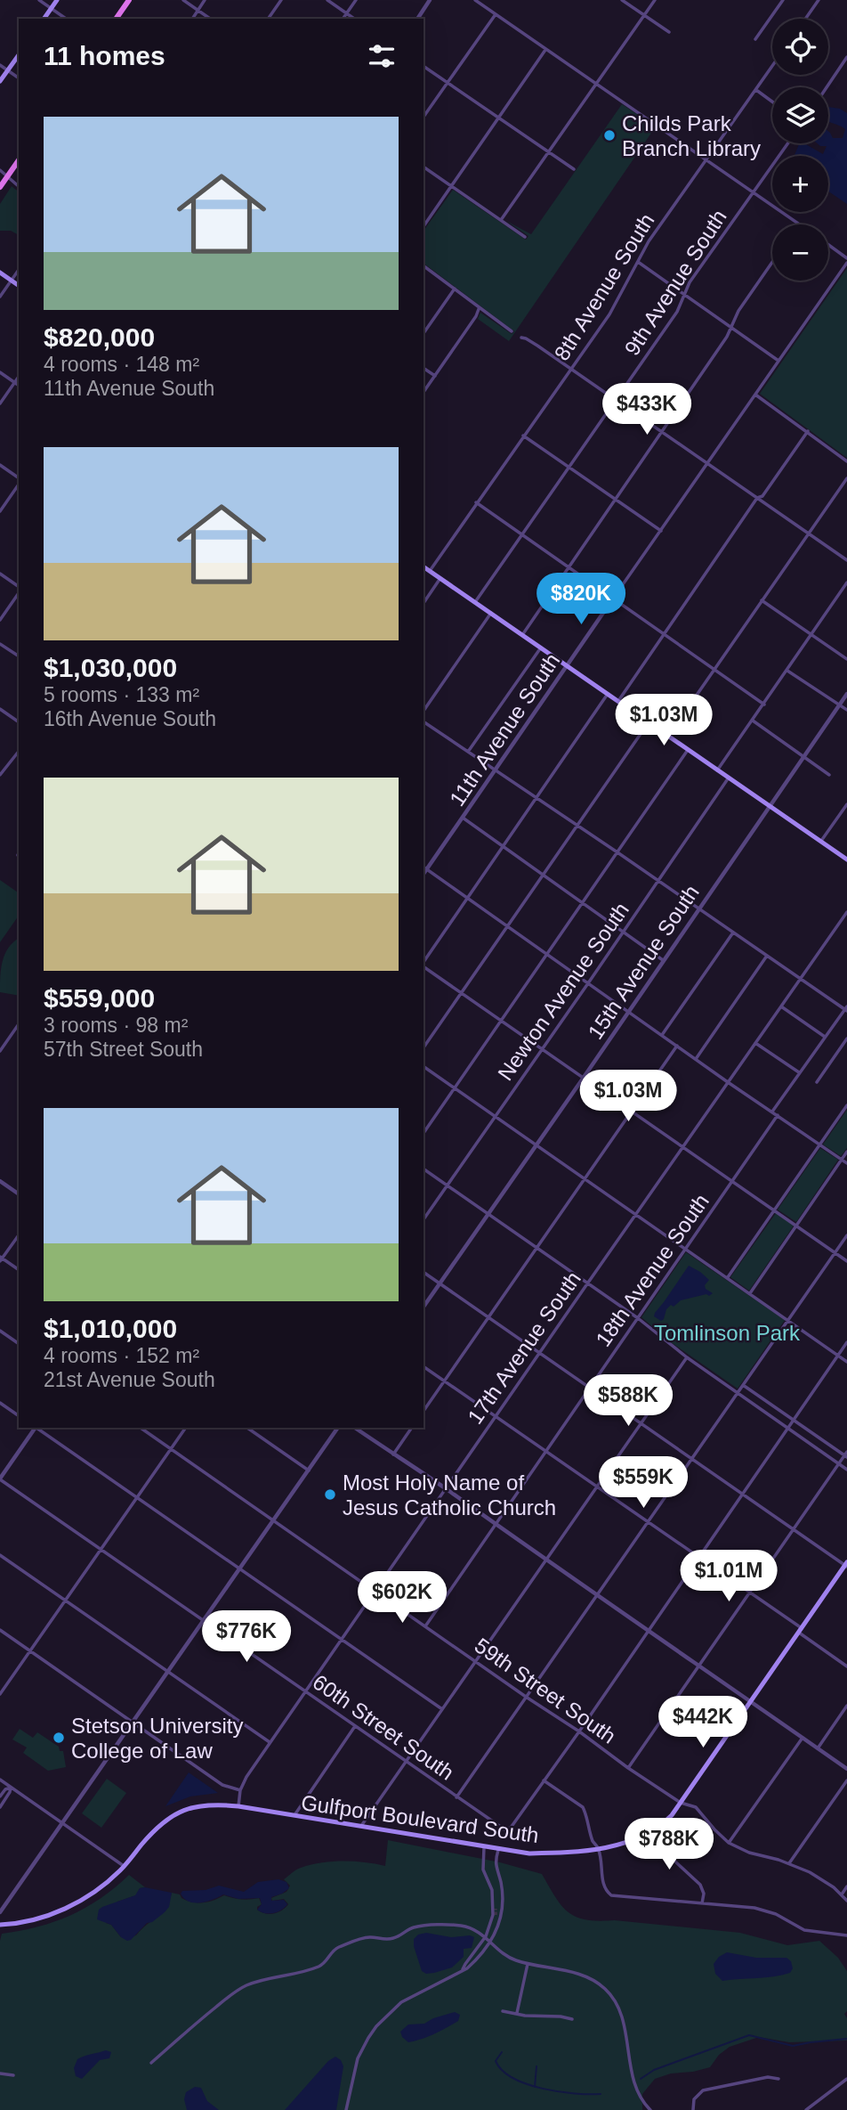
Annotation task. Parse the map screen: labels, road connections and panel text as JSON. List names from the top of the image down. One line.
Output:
{"streets":{"main road":["Gulfport Boulevard South"],"street":["9th Avenue South","8th Avenue South","11th Avenue South","15th Avenue South","Newton Avenue South","18th Avenue South","17th Avenue South","59th Street South","60th Street South"]},"crossings":[["18th Avenue South","59th Street South"],["17th Avenue South","59th Street South"],["17th Avenue South","60th Street South"],["17th Avenue South","Gulfport Boulevard South"],["59th Street South","Gulfport Boulevard South"]],"parks":["Tomlinson Park"],"places":["Childs Park Branch Library","Most Holy Name of Jesus Catholic Church","Stetson University College of Law"],"page":{"map_buttons":["+","−"],"heading":"11 homes","list":[{"name":"$820,000","note":"4 rooms · 148 m² · 11th Avenue South"},{"name":"$1,030,000","note":"5 rooms · 133 m² · 16th Avenue South"},{"name":"$559,000","note":"3 rooms · 98 m² · 57th Street South"},{"name":"$1,010,000","note":"4 rooms · 152 m² · 21st Avenue South"}],"price":["$433K","$820K","$1.03M","$1.03M","$588K","$559K","$1.01M","$602K","$776K","$442K","$788K"]}}
